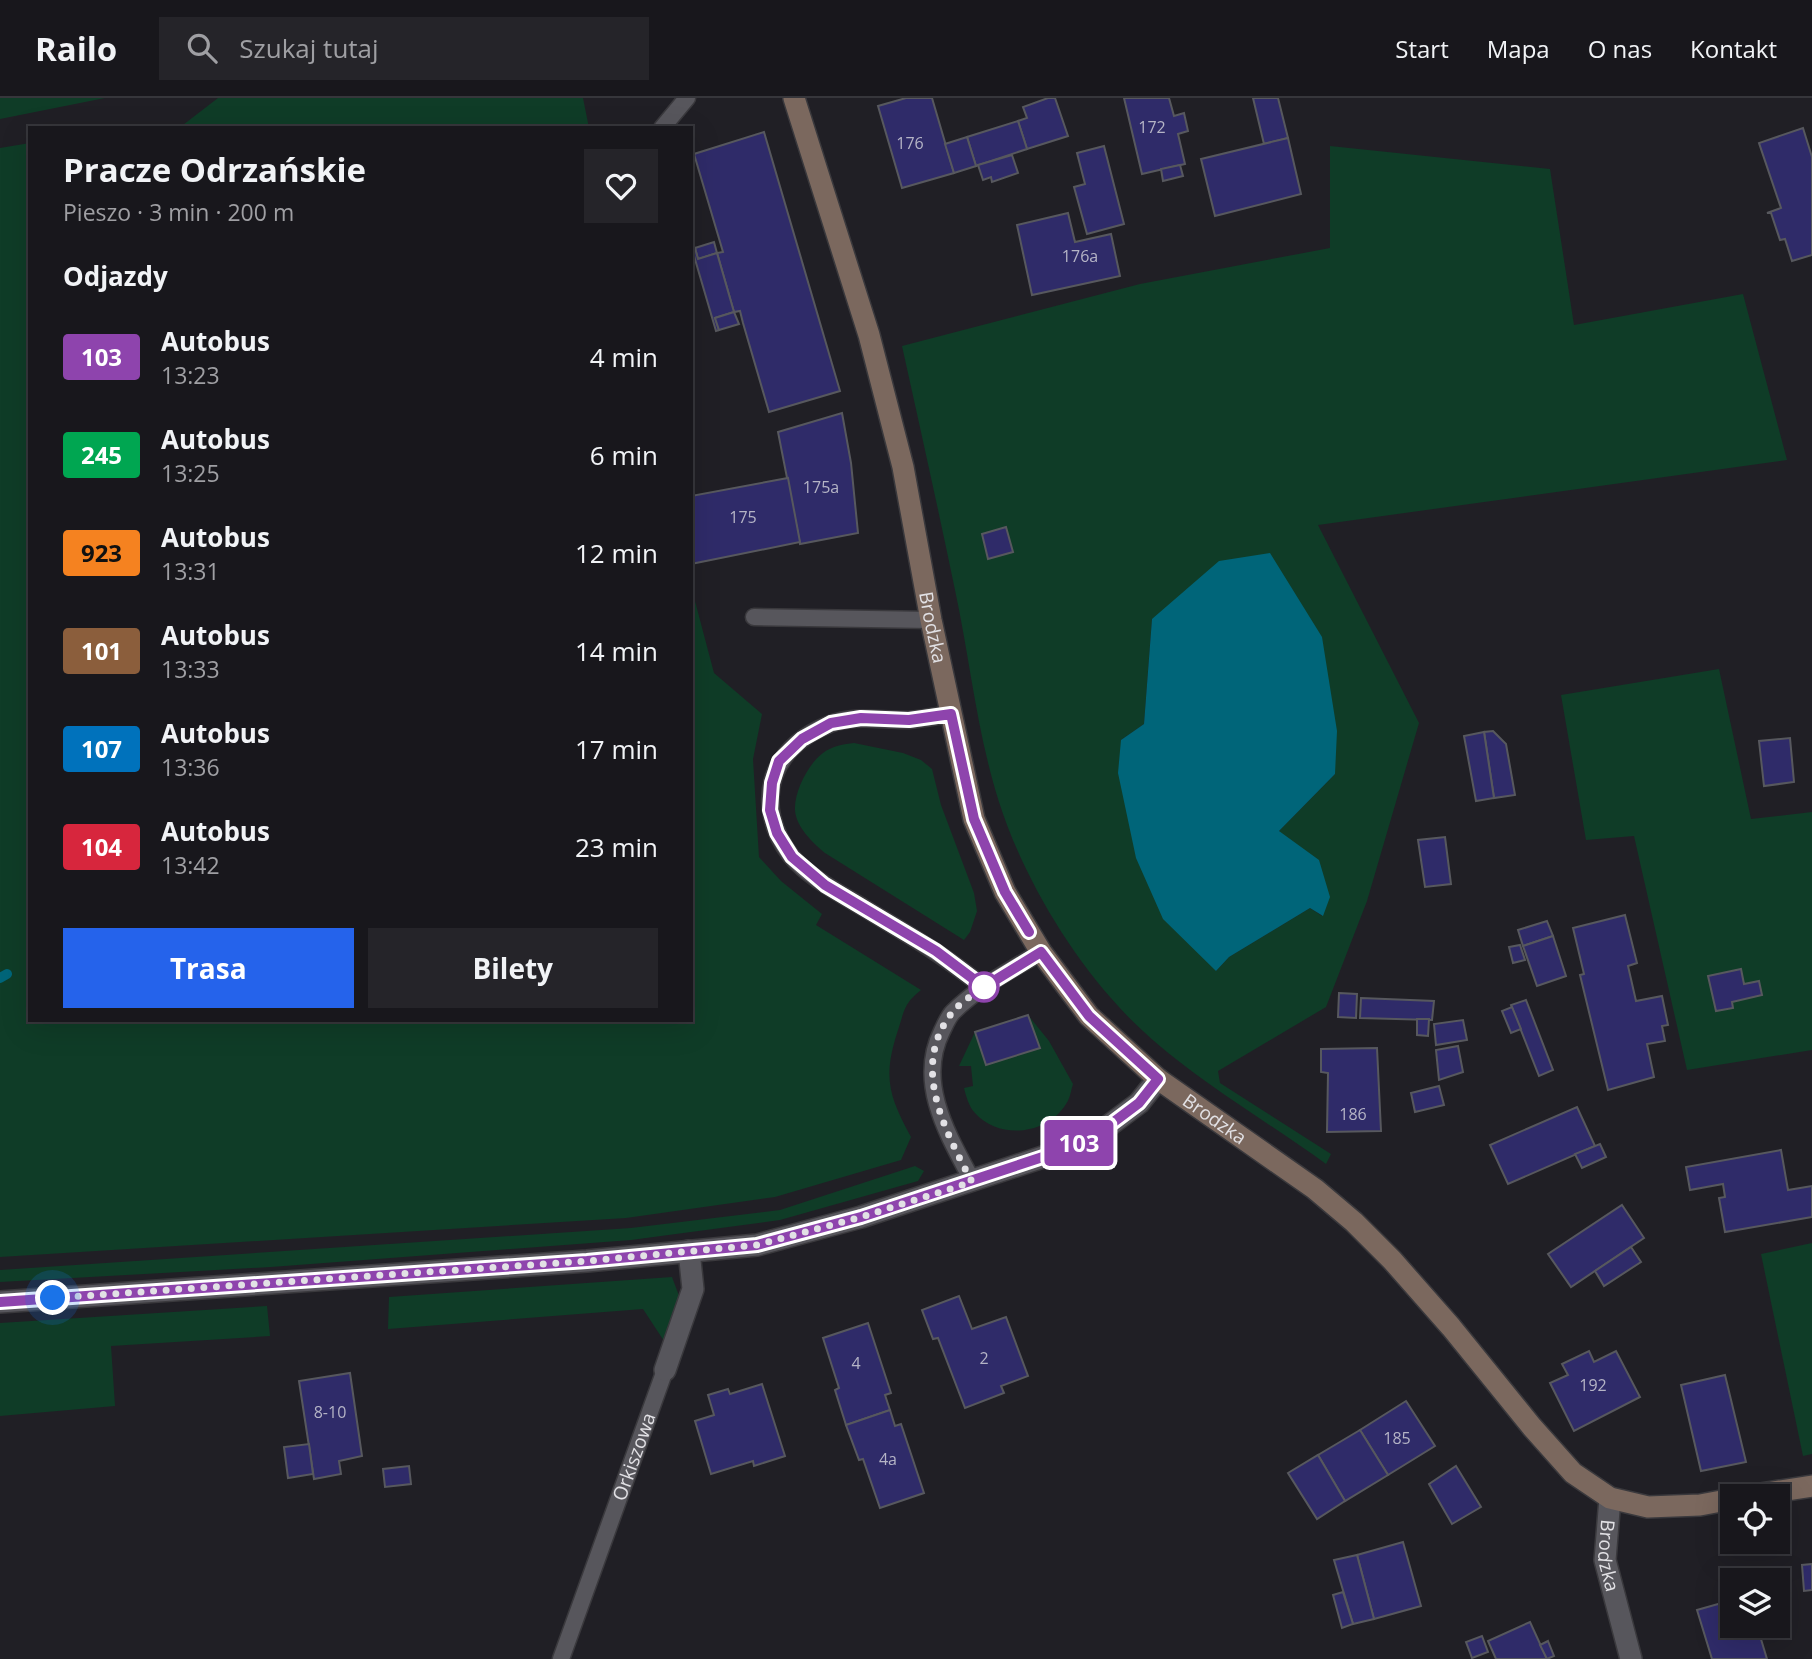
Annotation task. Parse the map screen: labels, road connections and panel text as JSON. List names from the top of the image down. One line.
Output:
{"streets":{"street":["Brodzka","Orkiszowa"]},"lines":["bus line 103"],"house_numbers":["172","176","176a","175a","175","186","2","4","192","8-10","185","4a"],"page":{"header":"Railo","search":"Szukaj tutaj","nav":["Start","Mapa","O nas","Kontakt"],"on_map":"103","heading":[["Pracze Odrzańskie","Pieszo · 3 min · 200 m"],"Odjazdy"],"list":[{"mark":"103","name":"Autobus","note":"13:23","value":"4 min"},{"mark":"245","name":"Autobus","note":"13:25","value":"6 min"},{"mark":"923","name":"Autobus","note":"13:31","value":"12 min"},{"mark":"101","name":"Autobus","note":"13:33","value":"14 min"},{"mark":"107","name":"Autobus","note":"13:36","value":"17 min"},{"mark":"104","name":"Autobus","note":"13:42","value":"23 min"}],"buttons":["Trasa","Bilety"]}}
